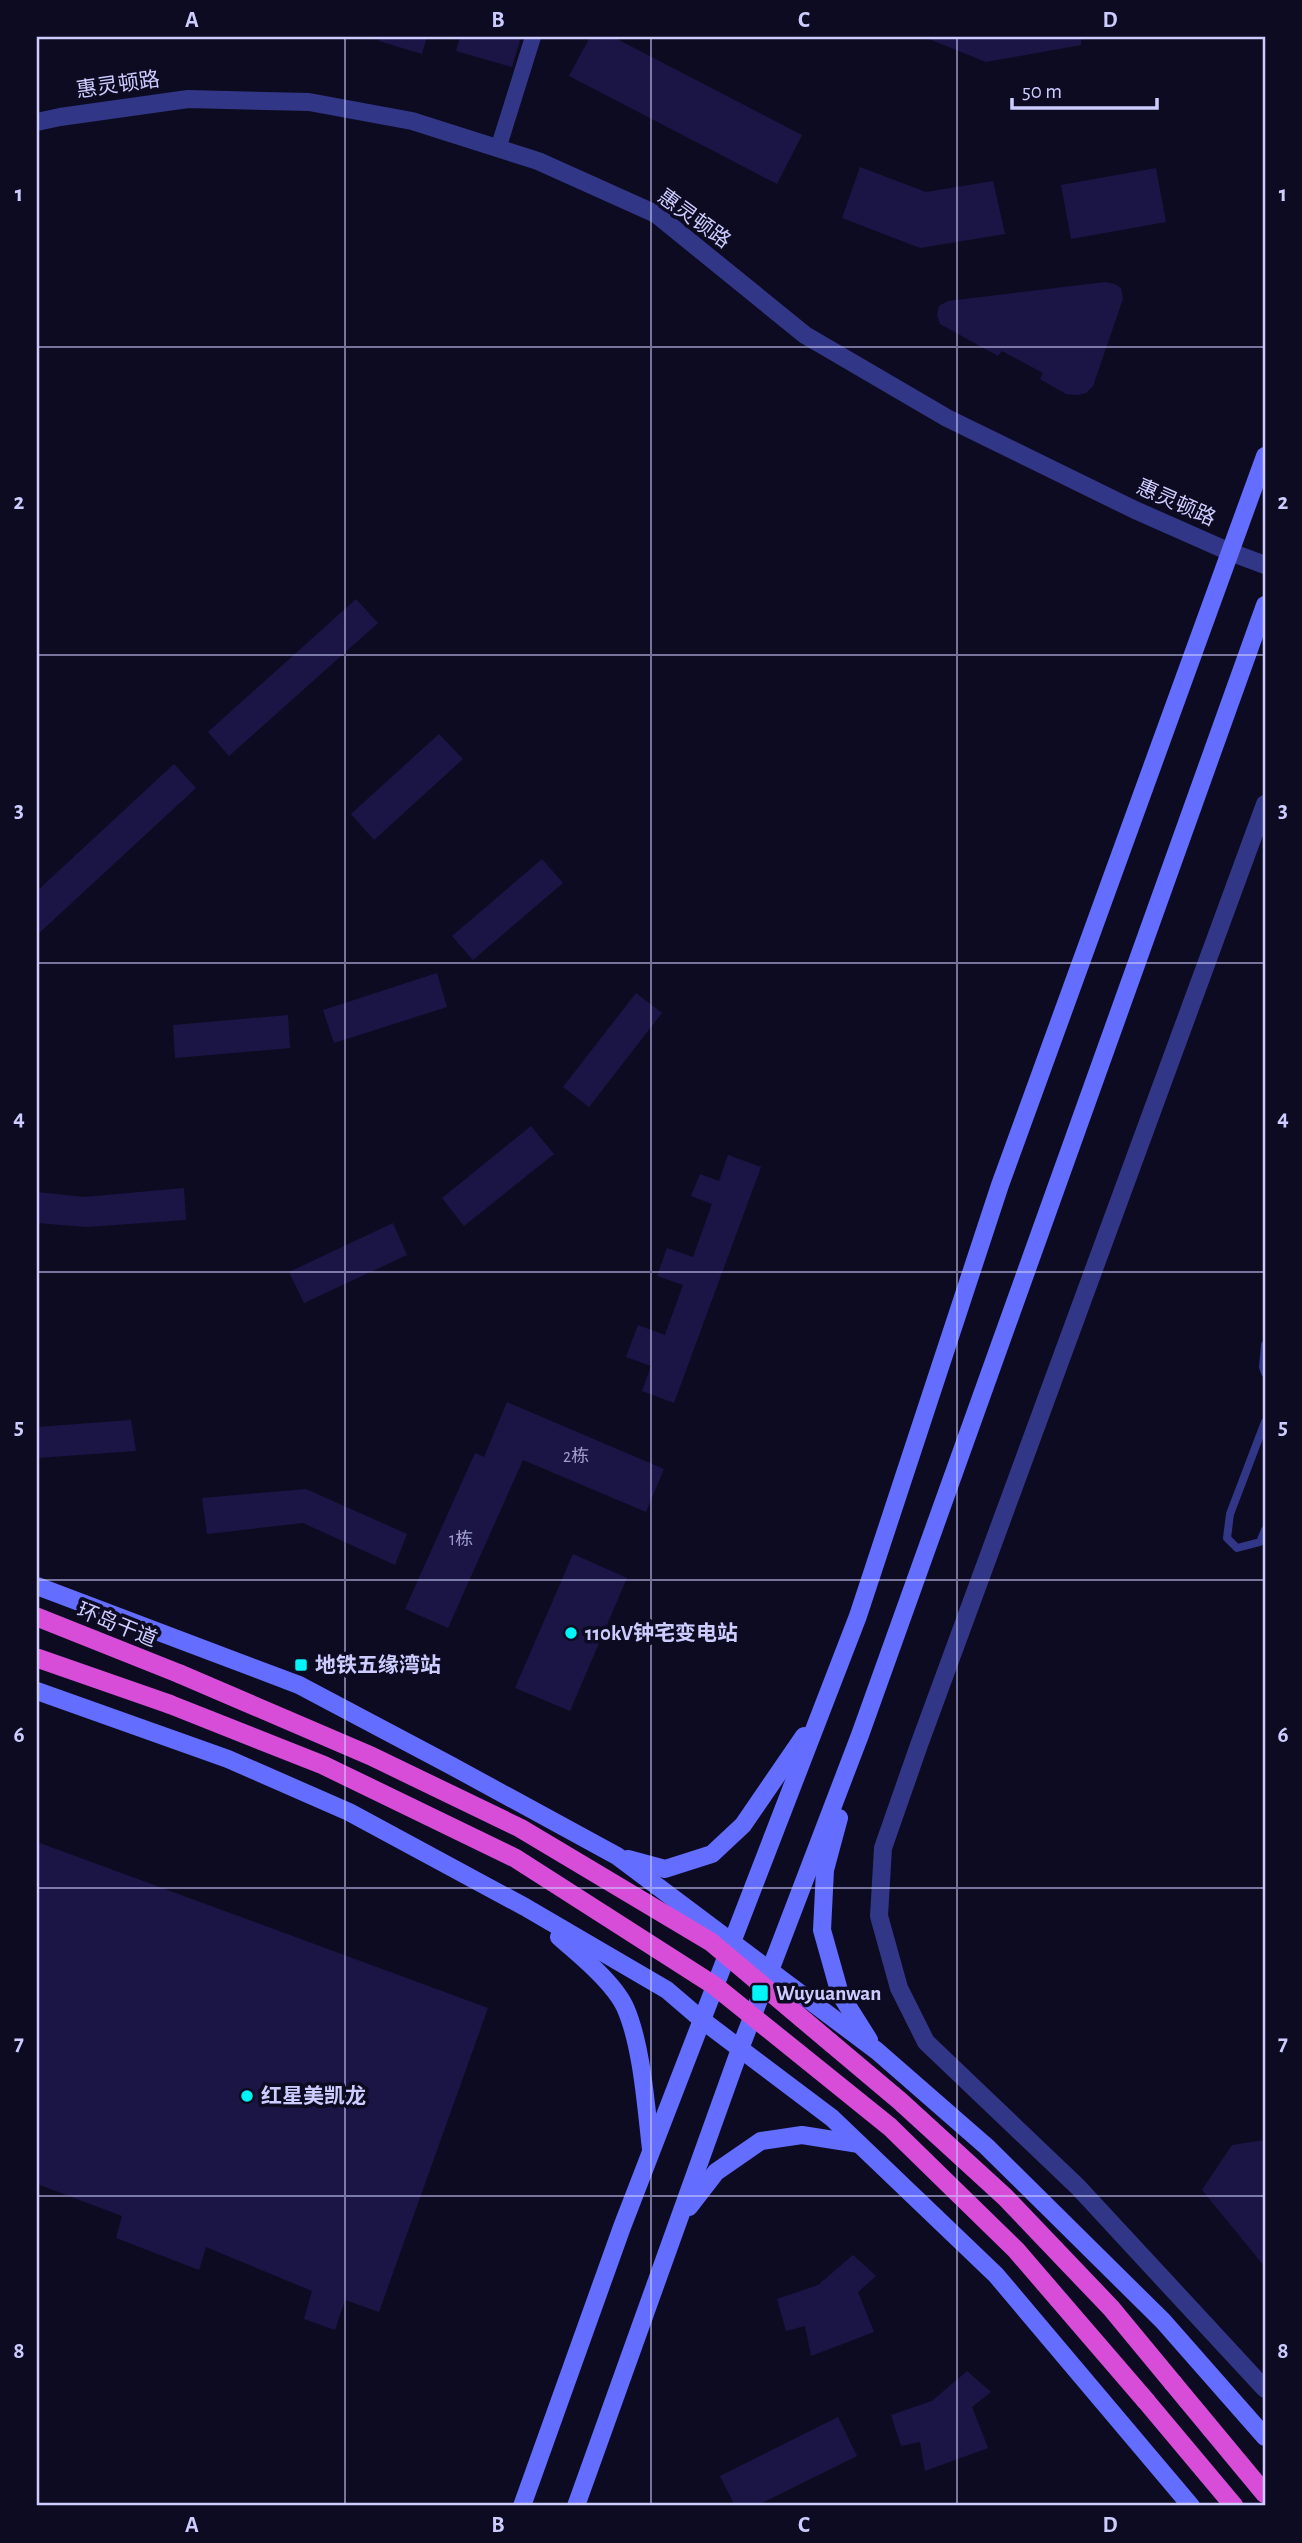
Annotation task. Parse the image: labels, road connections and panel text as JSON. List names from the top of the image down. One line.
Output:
{"streets":{"highway":["环岛干道"],"street":["惠灵顿路"]},"places":{"other":["110kV钟宅变电站","红星美凯龙"],"transit":["地铁五缘湾站","Wuyuanwan"]},"house_numbers":["2栋","1栋"],"scale_bar":"50 m","grid":{"columns":["A","B","C","D"],"rows":["1","2","3","4","5","6","7","8"]}}
